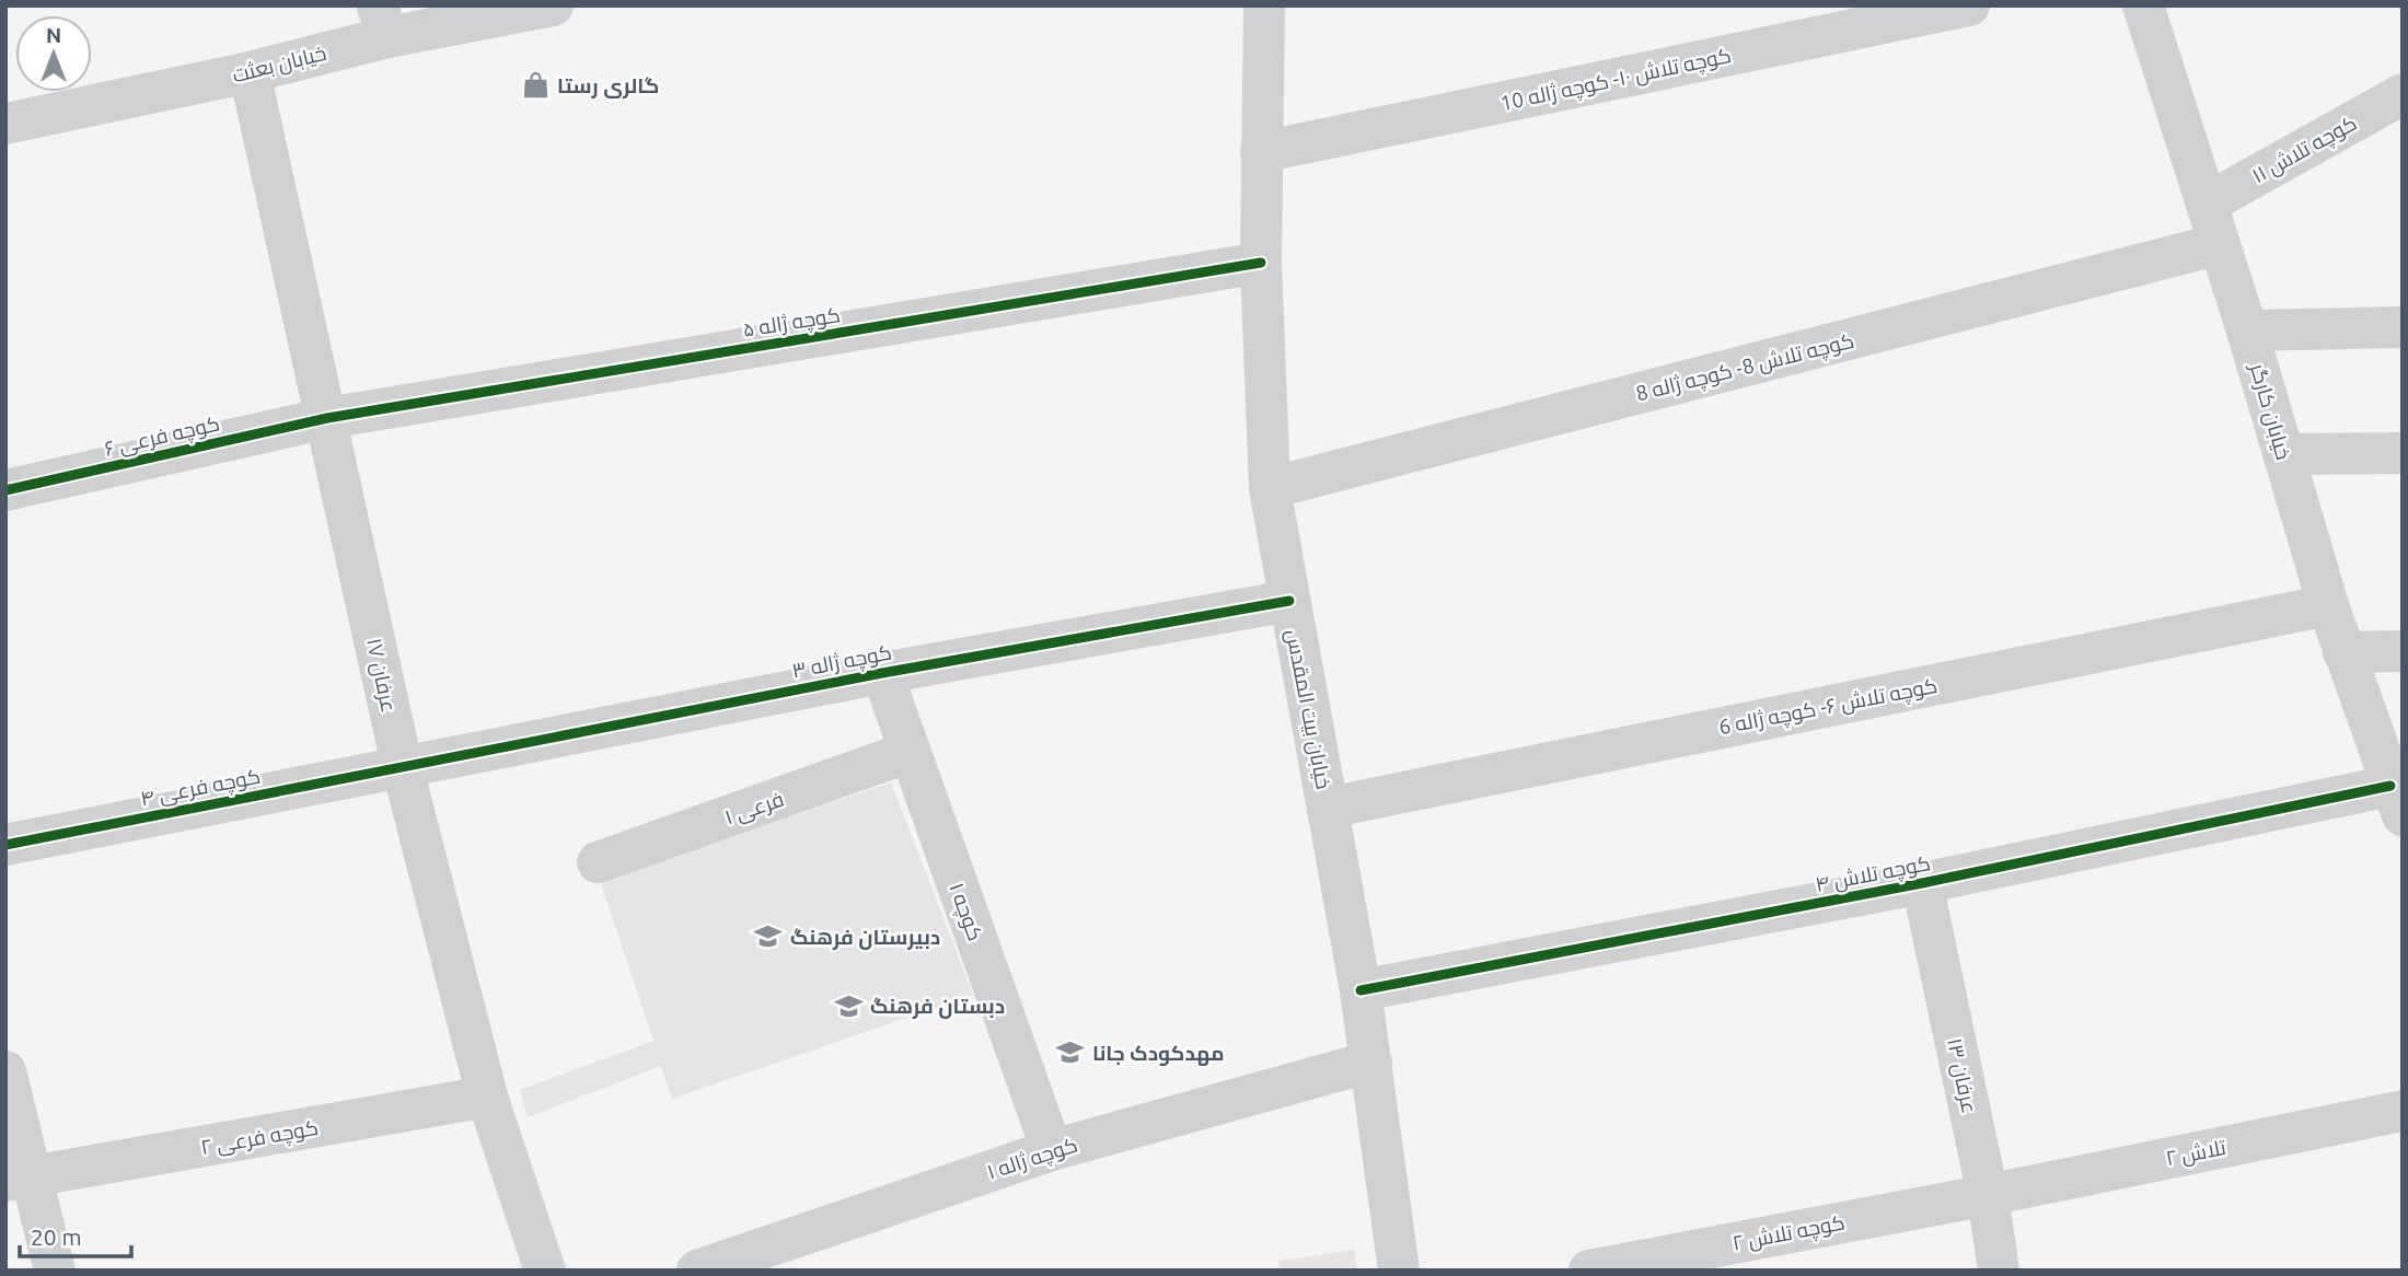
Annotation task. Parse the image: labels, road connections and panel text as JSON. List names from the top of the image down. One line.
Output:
{"streets":{"street":["خیابان بعثت","کوچه تلاش ۱۰- کوچه ژاله 10","کوچه تلاش ۱۱","کوچه ژاله ۵","کوچه تلاش 8- کوچه ژاله 8","خیابان کارگر","کوچه فرعی ۶","کوچه ژاله ۳","عرفان ۱۷","کوچه تلاش ۶- کوچه ژاله 6","خیابان بیت المقدس","کوچه فرعی ۴","فرعی ۱","کوچه تلاش ۴","کوچه ۱","عرفان ۱۳","کوچه فرعی ۲","تلاش ۲","کوچه ژاله ۱","کوچه تلاش ۲"]},"crossings":[["خیابان بعثت","عرفان ۱۷"],["کوچه تلاش ۱۰- کوچه ژاله 10","خیابان بیت المقدس"],["کوچه تلاش ۱۱","خیابان کارگر"],["کوچه ژاله ۵","کوچه فرعی ۶"],["کوچه ژاله ۵","عرفان ۱۷"],["کوچه ژاله ۵","خیابان بیت المقدس"],["کوچه تلاش 8- کوچه ژاله 8","خیابان کارگر"],["کوچه تلاش 8- کوچه ژاله 8","خیابان بیت المقدس"],["خیابان کارگر","کوچه تلاش ۶- کوچه ژاله 6"],["خیابان کارگر","کوچه تلاش ۴"],["کوچه فرعی ۶","عرفان ۱۷"],["کوچه ژاله ۳","عرفان ۱۷"],["کوچه ژاله ۳","خیابان بیت المقدس"],["کوچه ژاله ۳","کوچه فرعی ۴"],["کوچه ژاله ۳","کوچه ۱"],["عرفان ۱۷","کوچه فرعی ۴"],["عرفان ۱۷","کوچه فرعی ۲"],["کوچه تلاش ۶- کوچه ژاله 6","خیابان بیت المقدس"],["خیابان بیت المقدس","کوچه تلاش ۴"],["خیابان بیت المقدس","کوچه ژاله ۱"],["فرعی ۱","کوچه ۱"],["کوچه تلاش ۴","عرفان ۱۳"],["کوچه ۱","کوچه ژاله ۱"],["عرفان ۱۳","تلاش ۲"],["عرفان ۱۳","کوچه تلاش ۲"],["تلاش ۲","کوچه تلاش ۲"]],"places":{"shop":["گالری رستا"],"school or university":["دبیرستان فرهنگ","دبستان فرهنگ","مهدکودک جانا"]},"scale_bar":"20 m","north":"top"}
